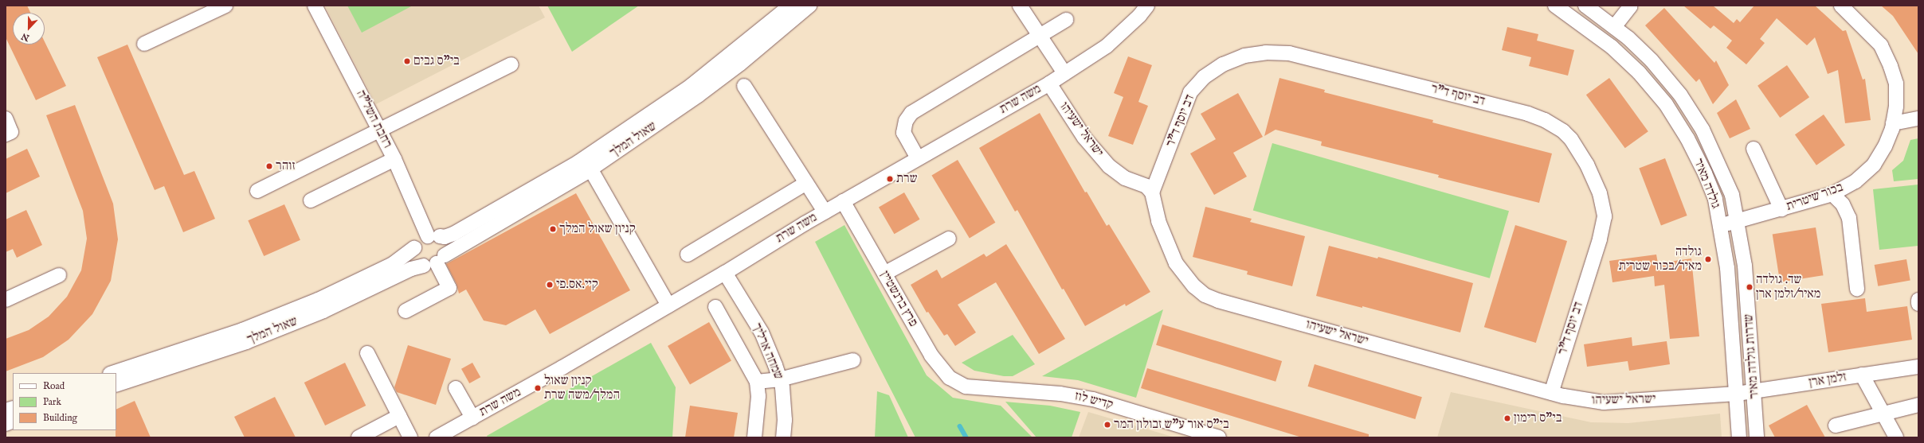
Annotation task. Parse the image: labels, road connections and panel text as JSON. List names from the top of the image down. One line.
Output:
{"streets":{"street":["דב יוסף ד\"ר","משה שרת","רחבת השל\"ה","ישראל ישעיהו","שאול המלך","גולדה מאיר","בכור שיטרית","פרץ ברנשטיין","שמחה ארליך","שדרות גולדה מאיר","זלמן ארן","קדיש לוז"]},"crossings":[["דב יוסף ד\"ר","ישראל ישעיהו"],["משה שרת","ישראל ישעיהו"],["משה שרת","פרץ ברנשטיין"],["משה שרת","שמחה ארליך"],["רחבת השל\"ה","שאול המלך"],["ישראל ישעיהו","גולדה מאיר"],["ישראל ישעיהו","זלמן ארן"],["גולדה מאיר","בכור שיטרית"],["גולדה מאיר","זלמן ארן"],["בכור שיטרית","שדרות גולדה מאיר"],["פרץ ברנשטיין","קדיש לוז"],["שדרות גולדה מאיר","זלמן ארן"]],"places":["בי\"ס גבים","זוהר","שרת","קניון שאול המלך","גולדה מאיר/בכור שטרית","קיי.אס.פי","שד. גולדה מאיר/זלמן ארן","קניון שאול המלך/משה שרת","בי\"ס רימון","בי\"ס אור ע\"ש זבולון המר"],"legend":["Road","Park","Building"],"north":"bottom"}
